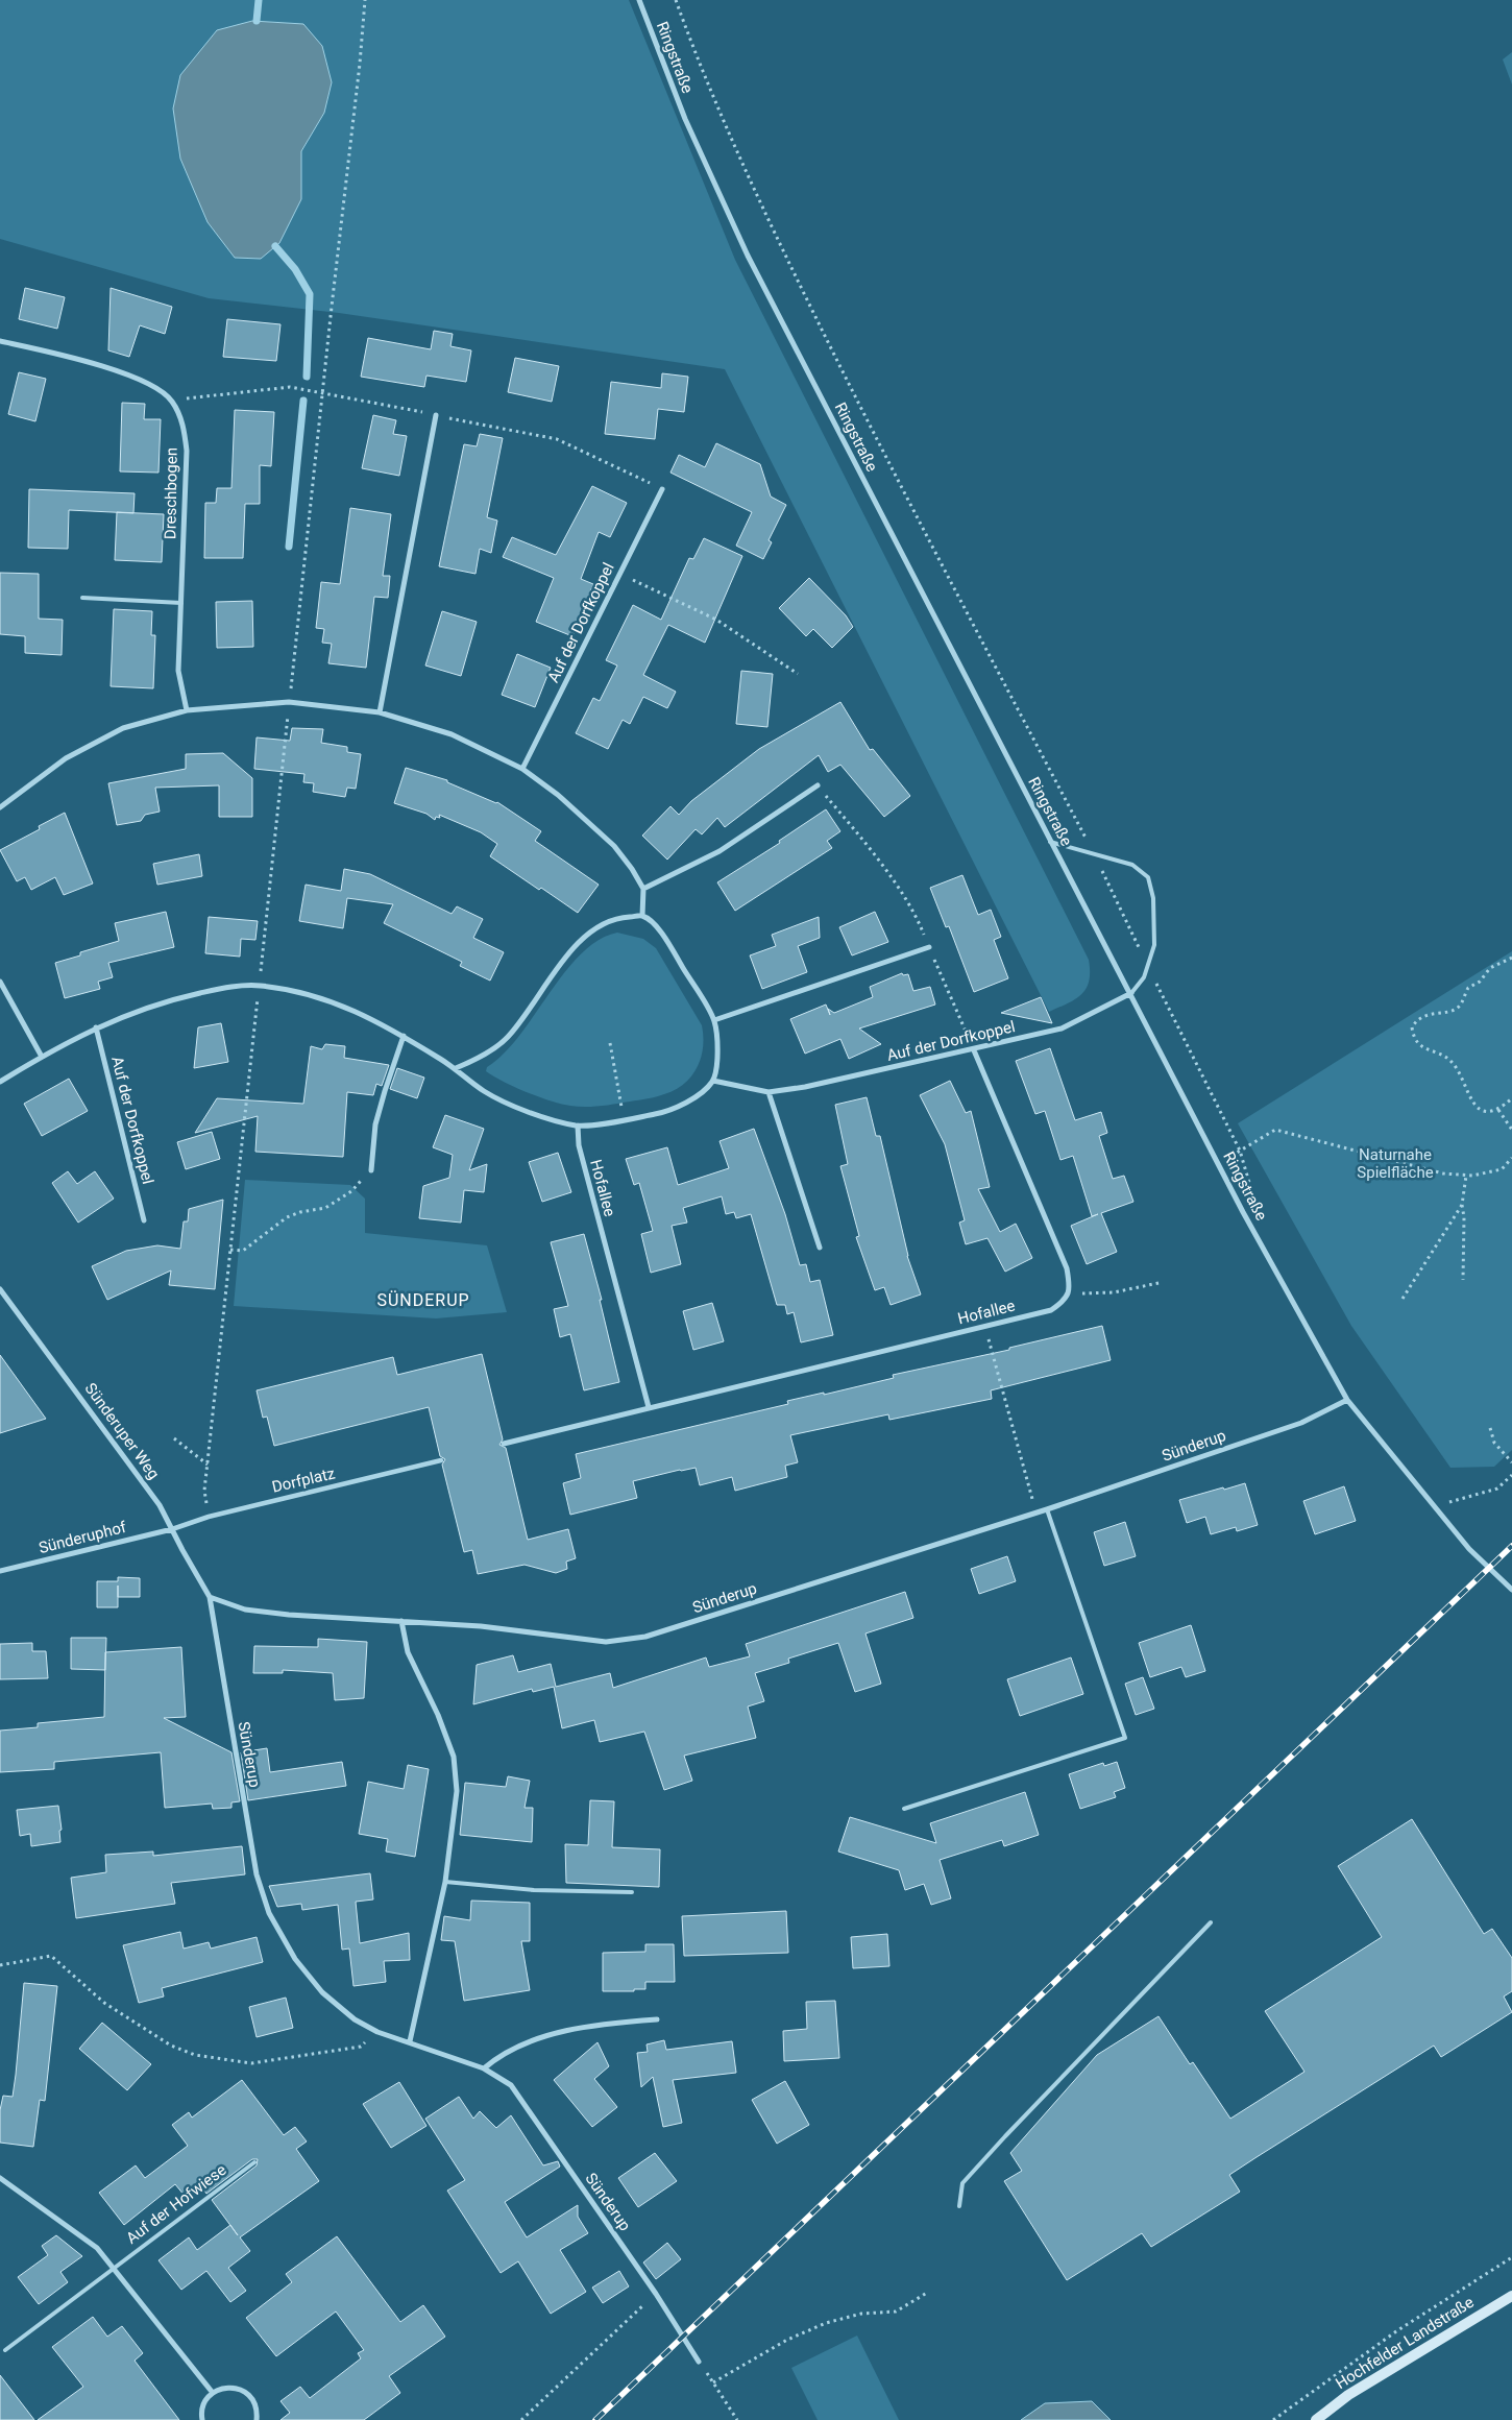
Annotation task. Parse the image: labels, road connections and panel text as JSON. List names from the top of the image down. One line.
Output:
{"streets":{"main road":["Hochfelder Landstraße"],"street":["Ringstraße","Dreschbogen","Auf der Dorfkoppel","Hofallee","Sünderuper Weg","Sünderup","Dorfplatz","Sünderuphof"],"lane":["Auf der Hofwiese"]},"crossings":[["Ringstraße","Auf der Dorfkoppel"],["Ringstraße","Sünderup"],["Sünderuper Weg","Sünderup"],["Sünderuper Weg","Dorfplatz"],["Sünderuper Weg","Sünderuphof"],["Dorfplatz","Sünderuphof"]],"districts":["SÜNDERUP"],"parks":["Naturnahe Spielfläche"]}
